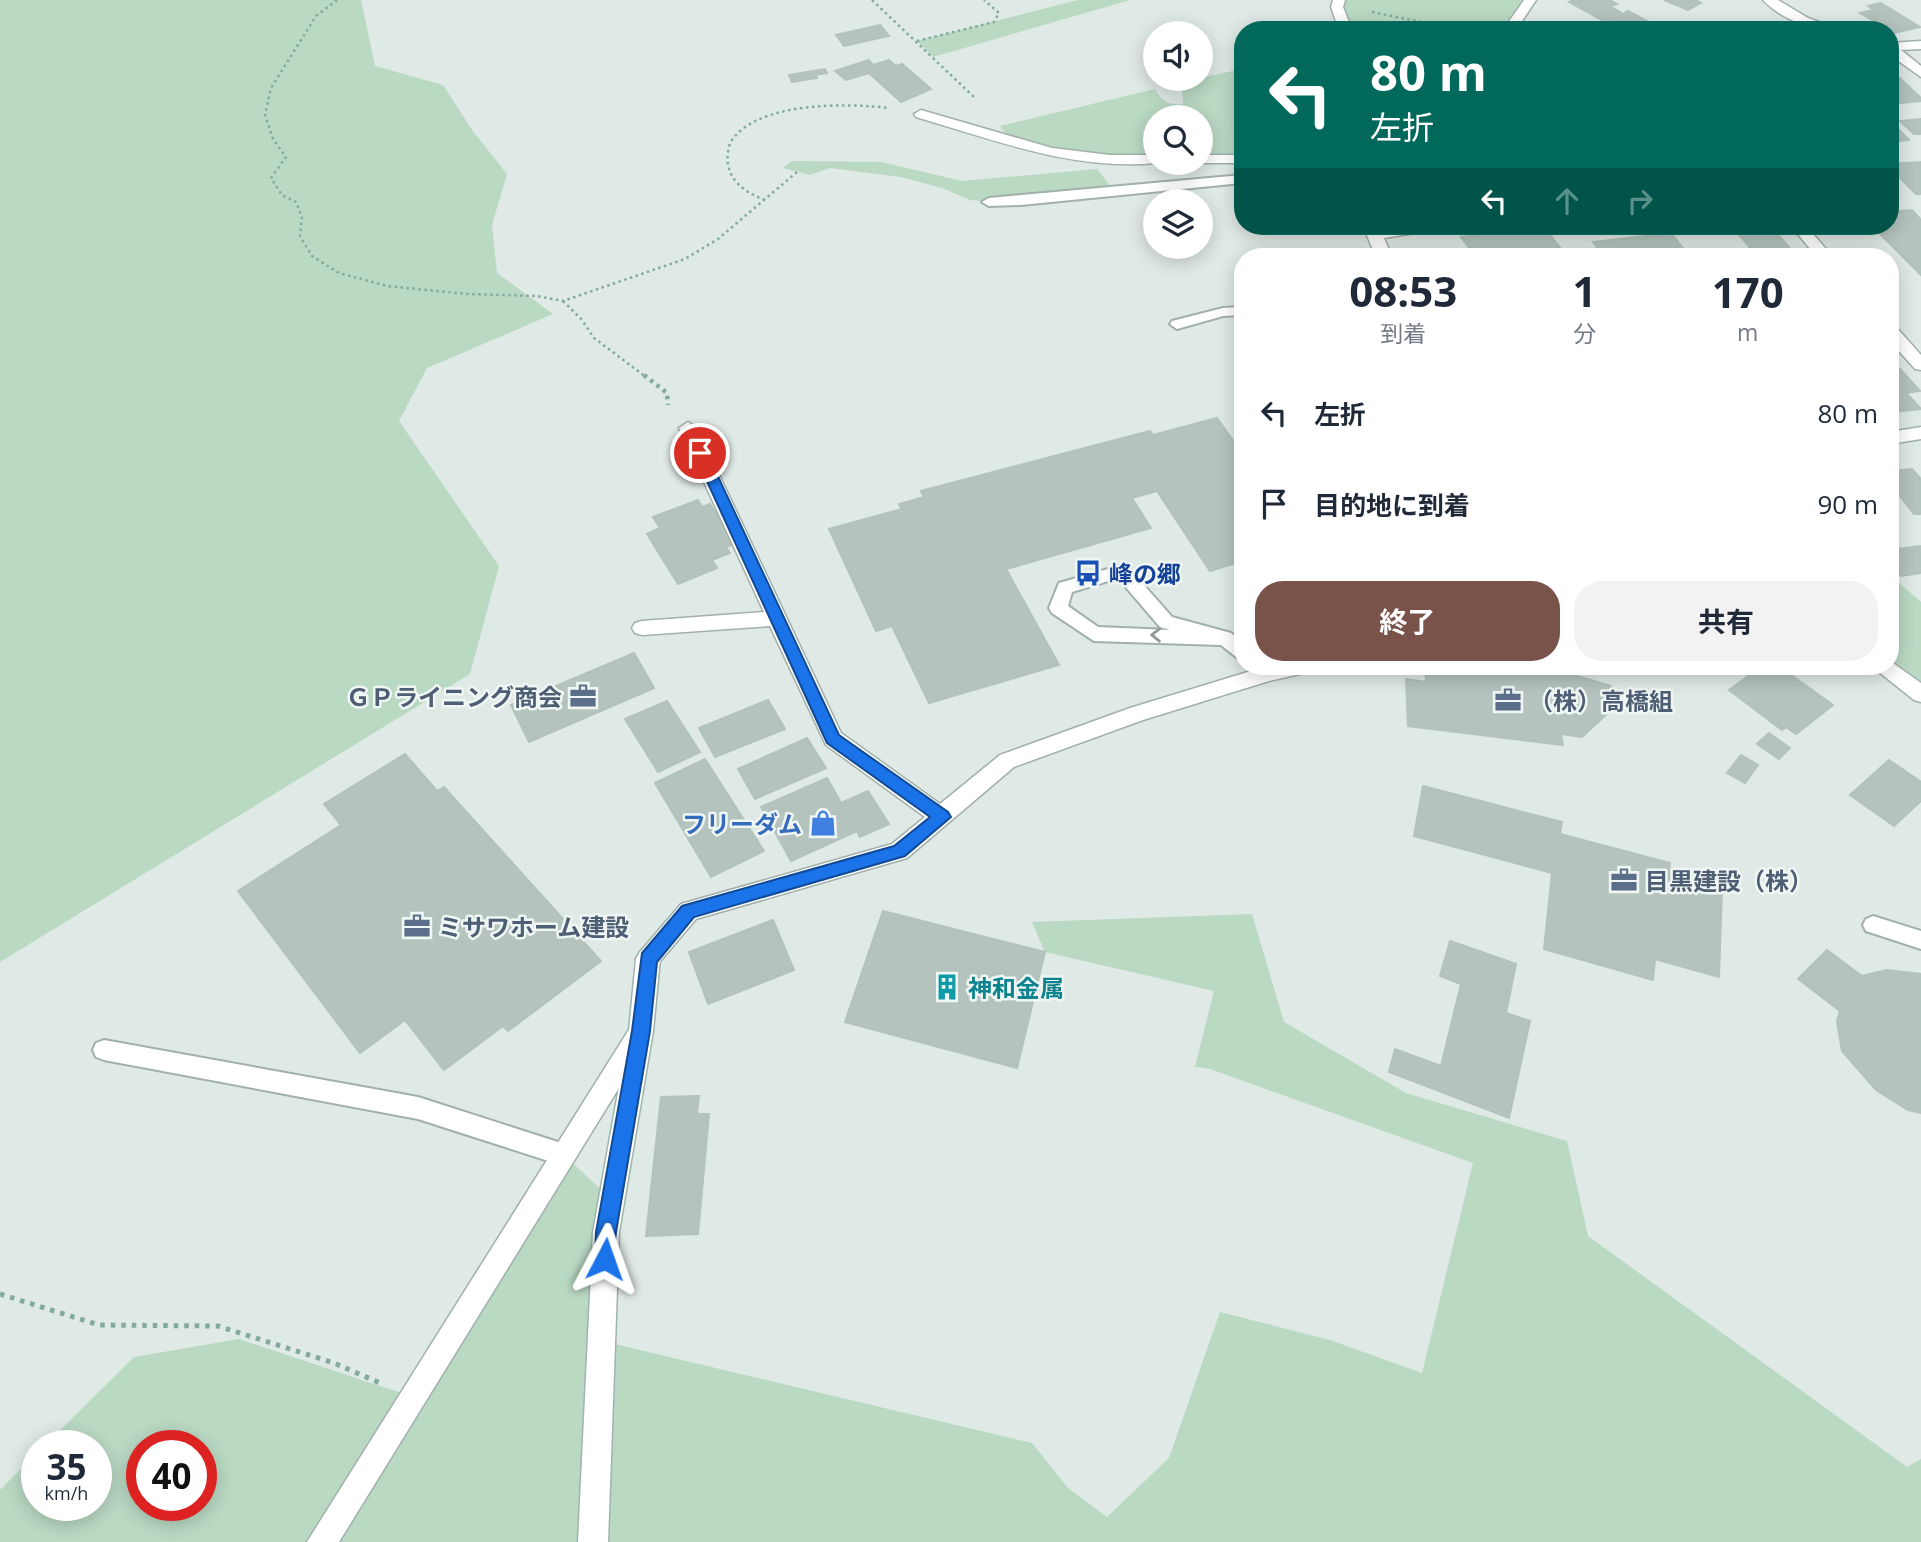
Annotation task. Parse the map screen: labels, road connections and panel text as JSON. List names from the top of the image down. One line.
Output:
{"places":{"bus stop":["峰の郷"],"office":["ＧＰライニング商会","（株）高橋組","目黒建設（株）","ミサワホーム建設"],"shop":["フリーダム"],"building":["神和金属"]},"page":{"turn":["80 m","左折"],"eta":["08:53","到着","1","分","170","m"],"list":[{"name":"左折","value":"80 m"},{"name":"目的地に到着","value":"90 m"}],"buttons":["終了","共有"],"speed":"35 km/h","limit":"40"}}
